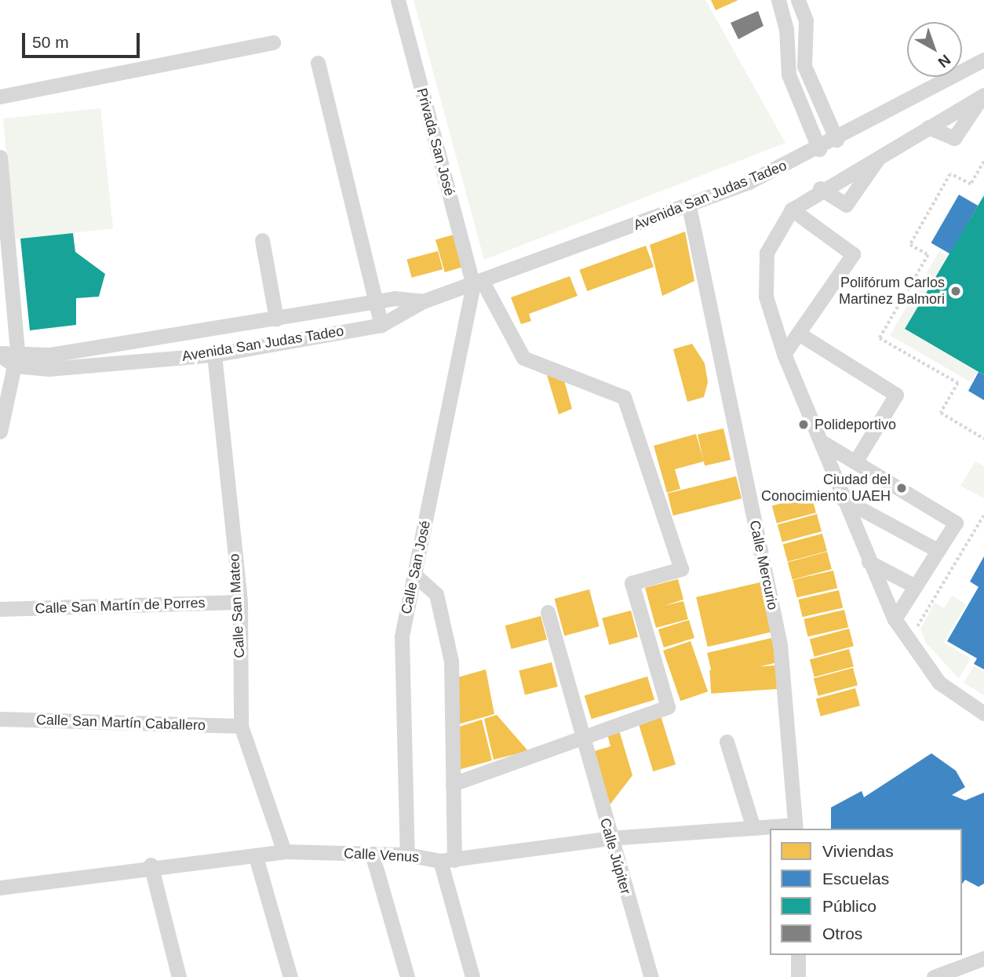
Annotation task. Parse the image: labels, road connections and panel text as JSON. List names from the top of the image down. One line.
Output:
{"streets":{"street":["Privada San José","Avenida San Judas Tadeo","Calle Mercurio","Calle San José","Calle San Martín de Porres","Calle San Mateo","Calle San Martín Caballero","Calle Venus","Calle Júpiter"]},"crossings":[["Privada San José","Avenida San Judas Tadeo"],["Privada San José","Calle San José"],["Avenida San Judas Tadeo","Calle Mercurio"],["Avenida San Judas Tadeo","Calle San José"],["Avenida San Judas Tadeo","Calle San Mateo"],["Calle Mercurio","Calle Venus"],["Calle San José","Calle Venus"],["Calle San Martín de Porres","Calle San Mateo"],["Calle San Mateo","Calle San Martín Caballero"],["Calle San Mateo","Calle Venus"],["Calle Venus","Calle Júpiter"]],"places":["Polifórum Carlos Martinez Balmori","Polideportivo","Ciudad del Conocimiento UAEH"],"legend":["Viviendas","Escuelas","Público","Otros"],"scale_bar":"50 m","north":"bottom right"}
